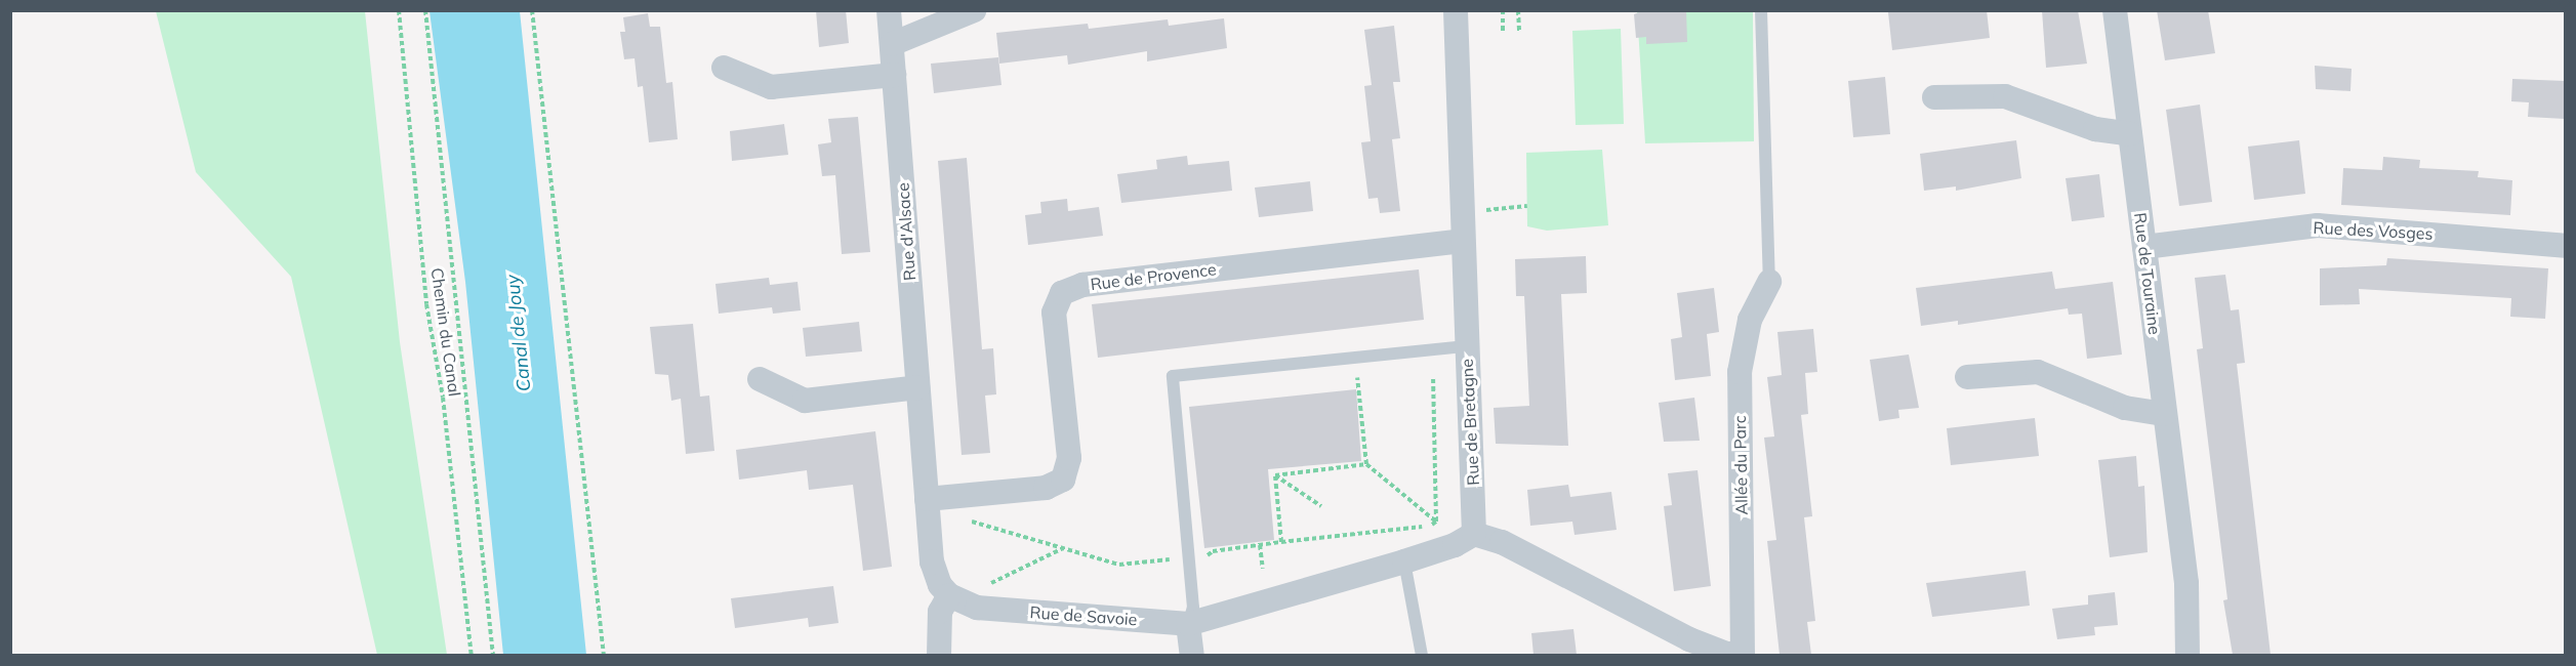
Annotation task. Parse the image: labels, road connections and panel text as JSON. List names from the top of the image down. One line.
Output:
{"streets":{"street":["Rue des Vosges","Rue d'Alsace","Rue de Touraine","Rue de Provence","Rue de Bretagne","Allée du Parc","Rue de Savoie"],"path":["Chemin du Canal"]},"crossings":[["Rue des Vosges","Rue de Touraine"],["Rue d'Alsace","Rue de Provence"],["Rue d'Alsace","Rue de Savoie"],["Rue de Provence","Rue de Bretagne"],["Rue de Bretagne","Allée du Parc"]],"water":["Canal de Jouy"]}
